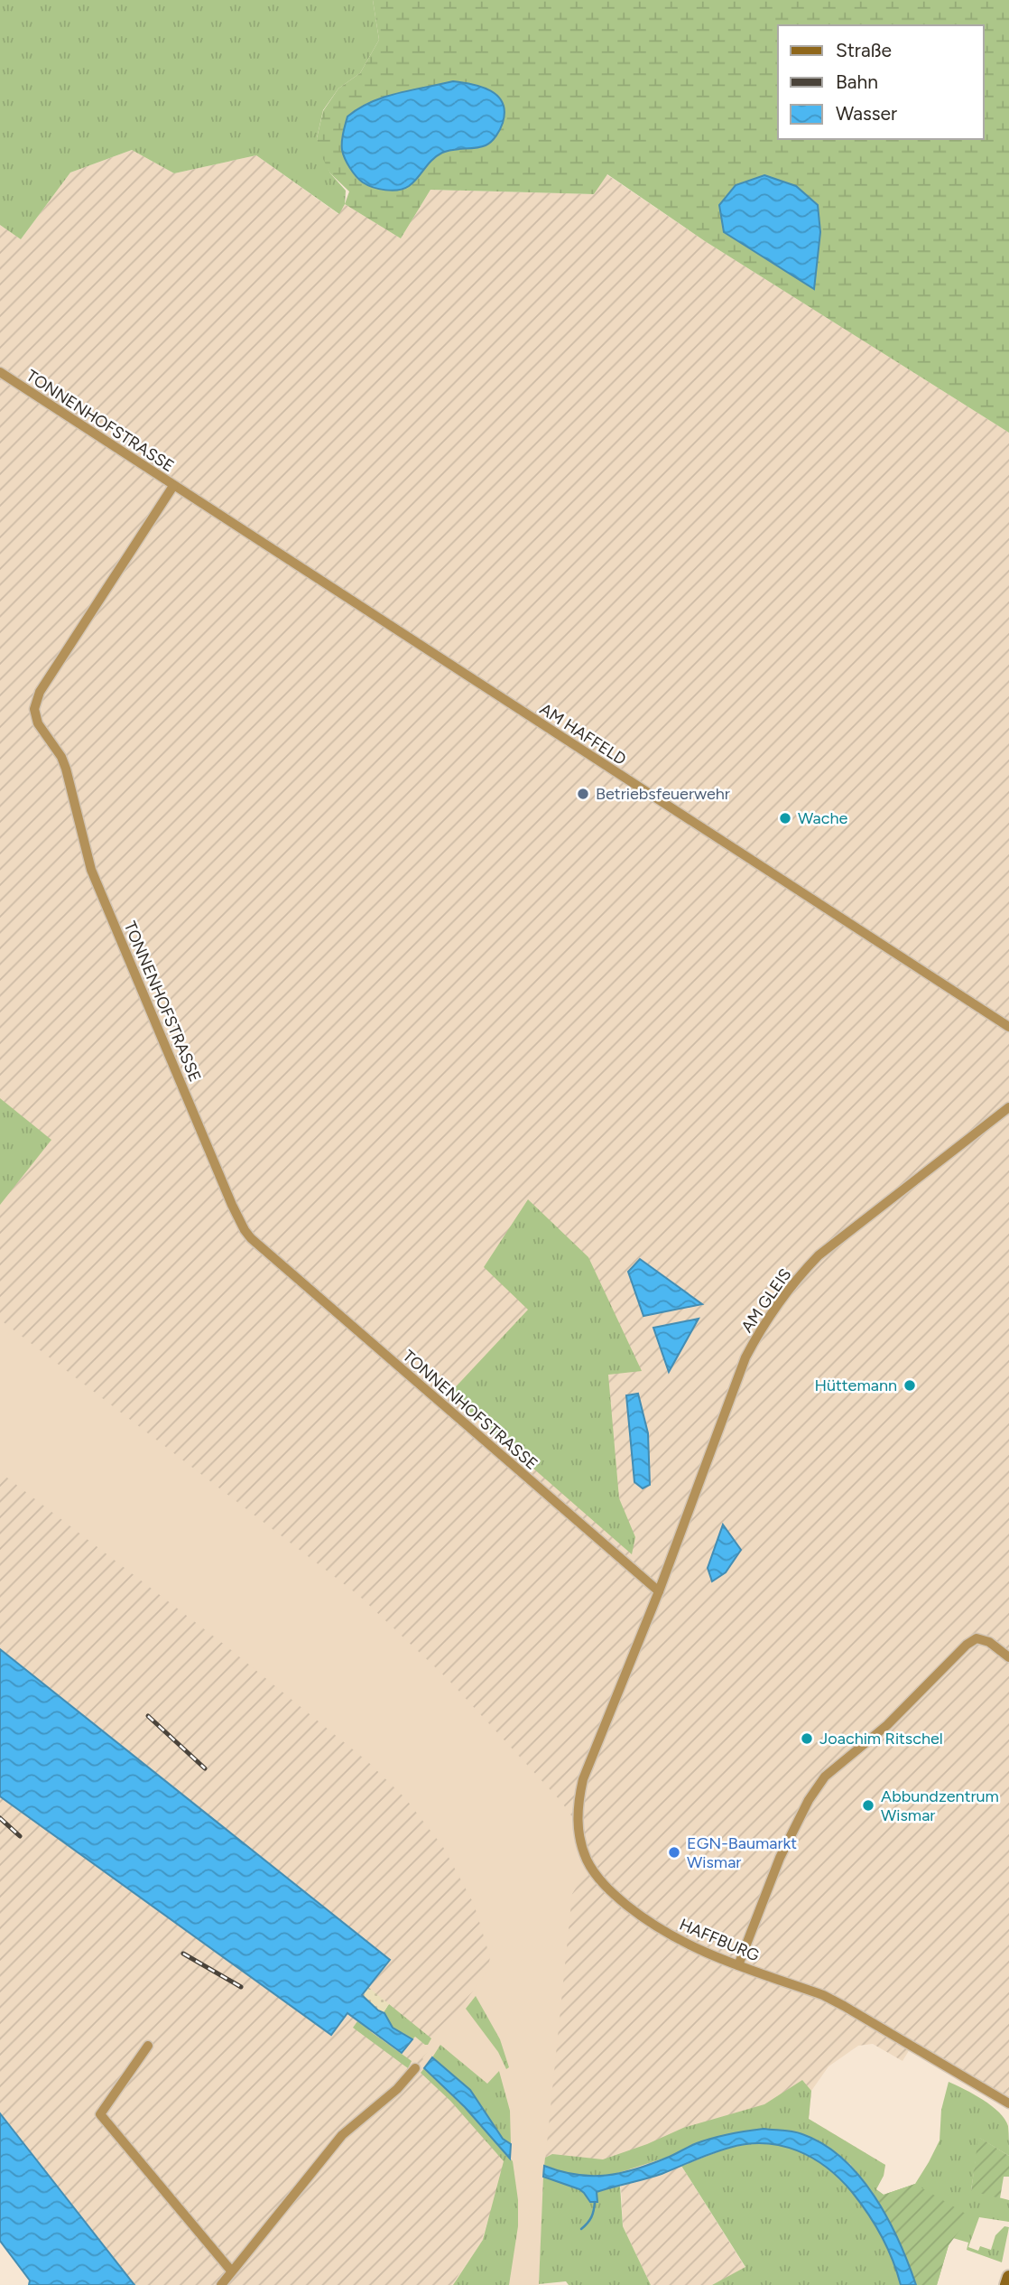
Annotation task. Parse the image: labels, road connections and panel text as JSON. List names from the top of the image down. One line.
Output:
{"streets":{"street":["TONNENHOFSTRASSE","AM HAFFELD","AM GLEIS","HAFFBURG"]},"crossings":[["TONNENHOFSTRASSE","AM HAFFELD"],["TONNENHOFSTRASSE","AM GLEIS"],["TONNENHOFSTRASSE","HAFFBURG"],["AM GLEIS","HAFFBURG"]],"places":["Betriebsfeuerwehr","Wache","Hüttemann","Joachim Ritschel","Abbundzentrum Wismar","EGN-Baumarkt Wismar"],"legend":["Straße","Bahn","Wasser"]}
